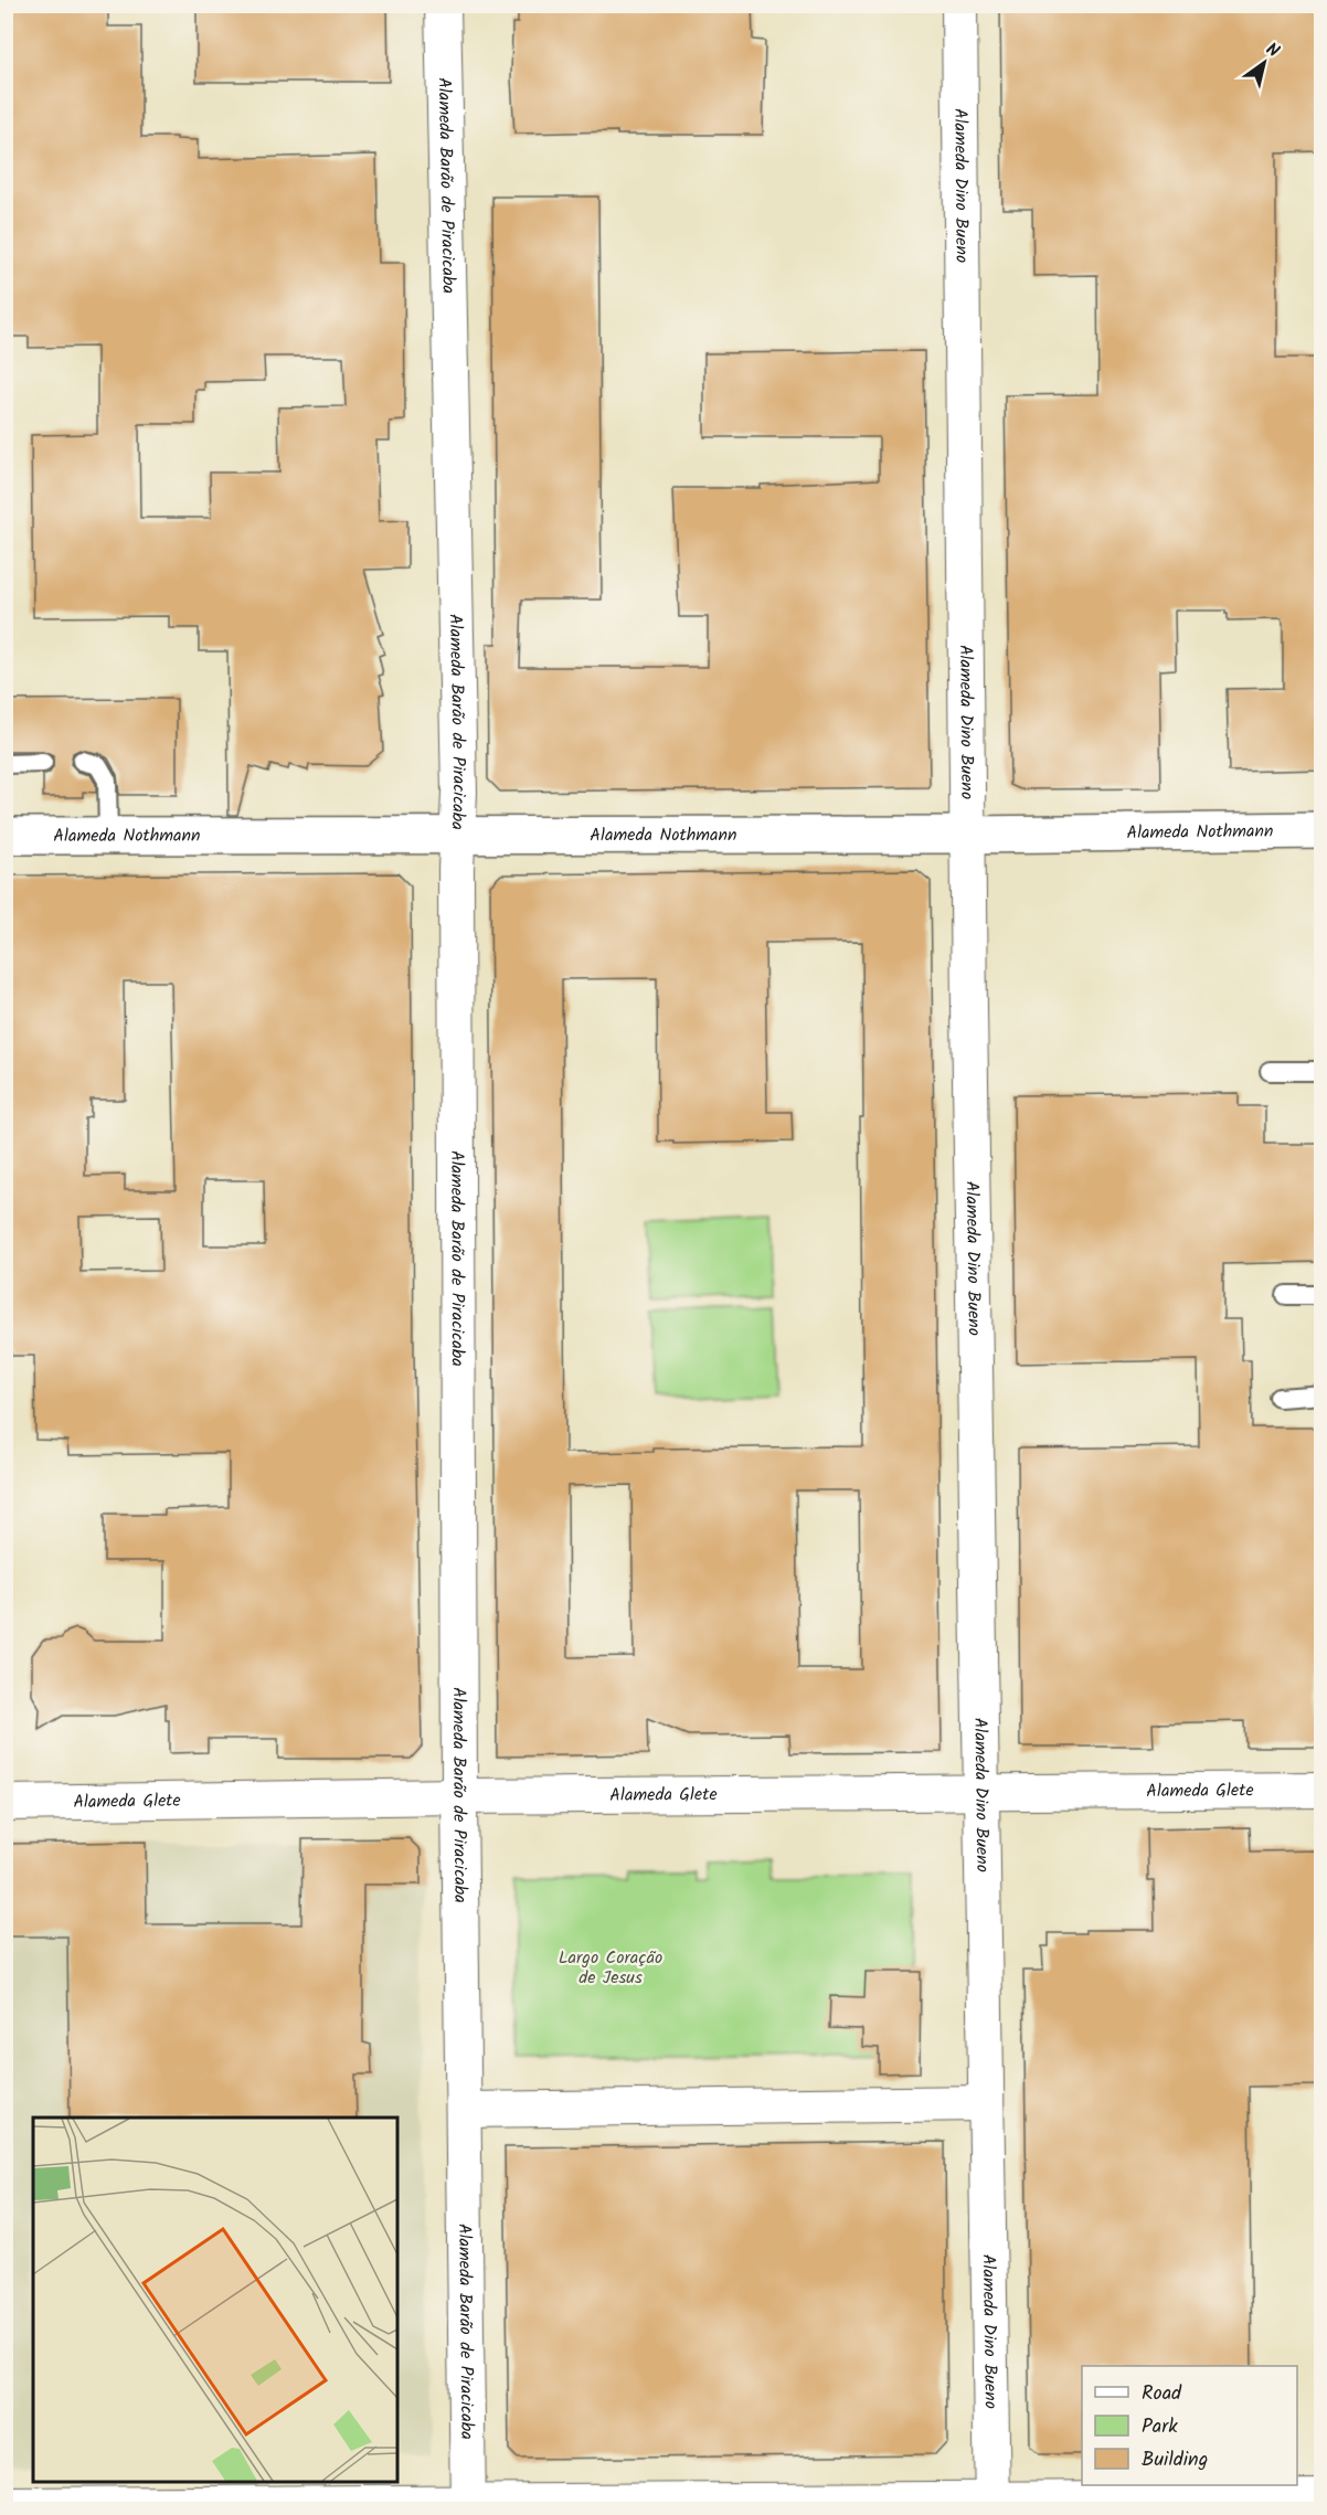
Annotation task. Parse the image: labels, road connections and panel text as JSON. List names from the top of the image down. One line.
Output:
{"streets":{"street":["Alameda Barão de Piracicaba","Alameda Dino Bueno","Alameda Nothmann","Alameda Glete"]},"crossings":[["Alameda Barão de Piracicaba","Alameda Nothmann"],["Alameda Barão de Piracicaba","Alameda Glete"],["Alameda Dino Bueno","Alameda Nothmann"],["Alameda Dino Bueno","Alameda Glete"]],"parks":["Largo Coração de Jesus"],"legend":["Road","Park","Building"],"north":"top right"}
